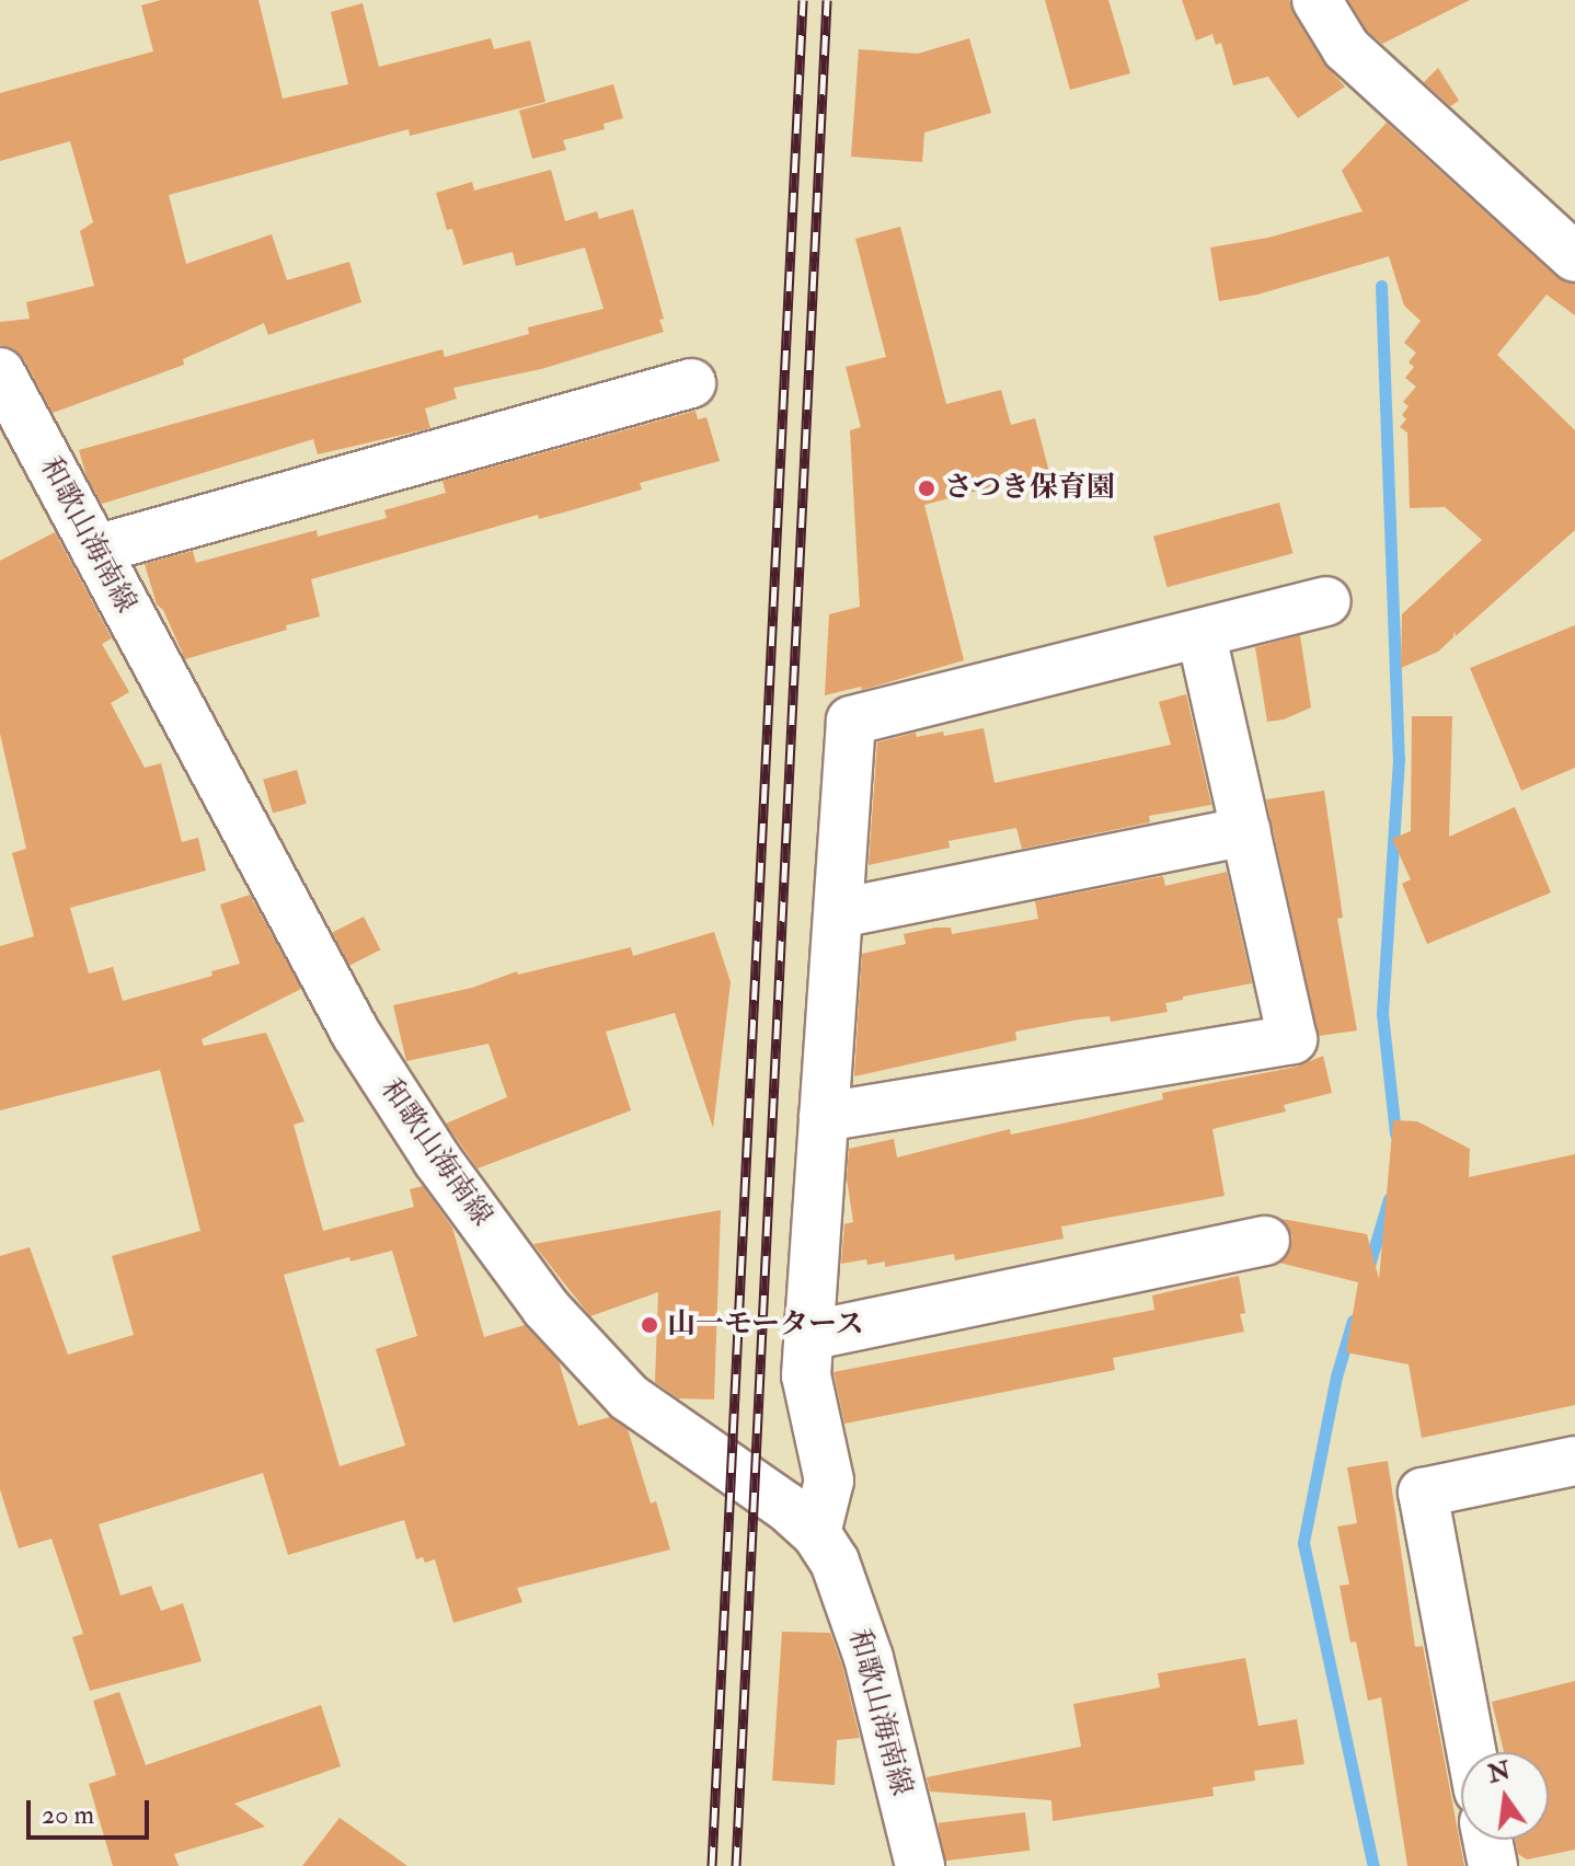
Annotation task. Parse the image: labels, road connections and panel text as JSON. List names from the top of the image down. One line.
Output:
{"streets":{"street":["和歌山海南線"]},"places":["さつき保育園","山一モータース"],"scale_bar":"20 m","north":"top"}
